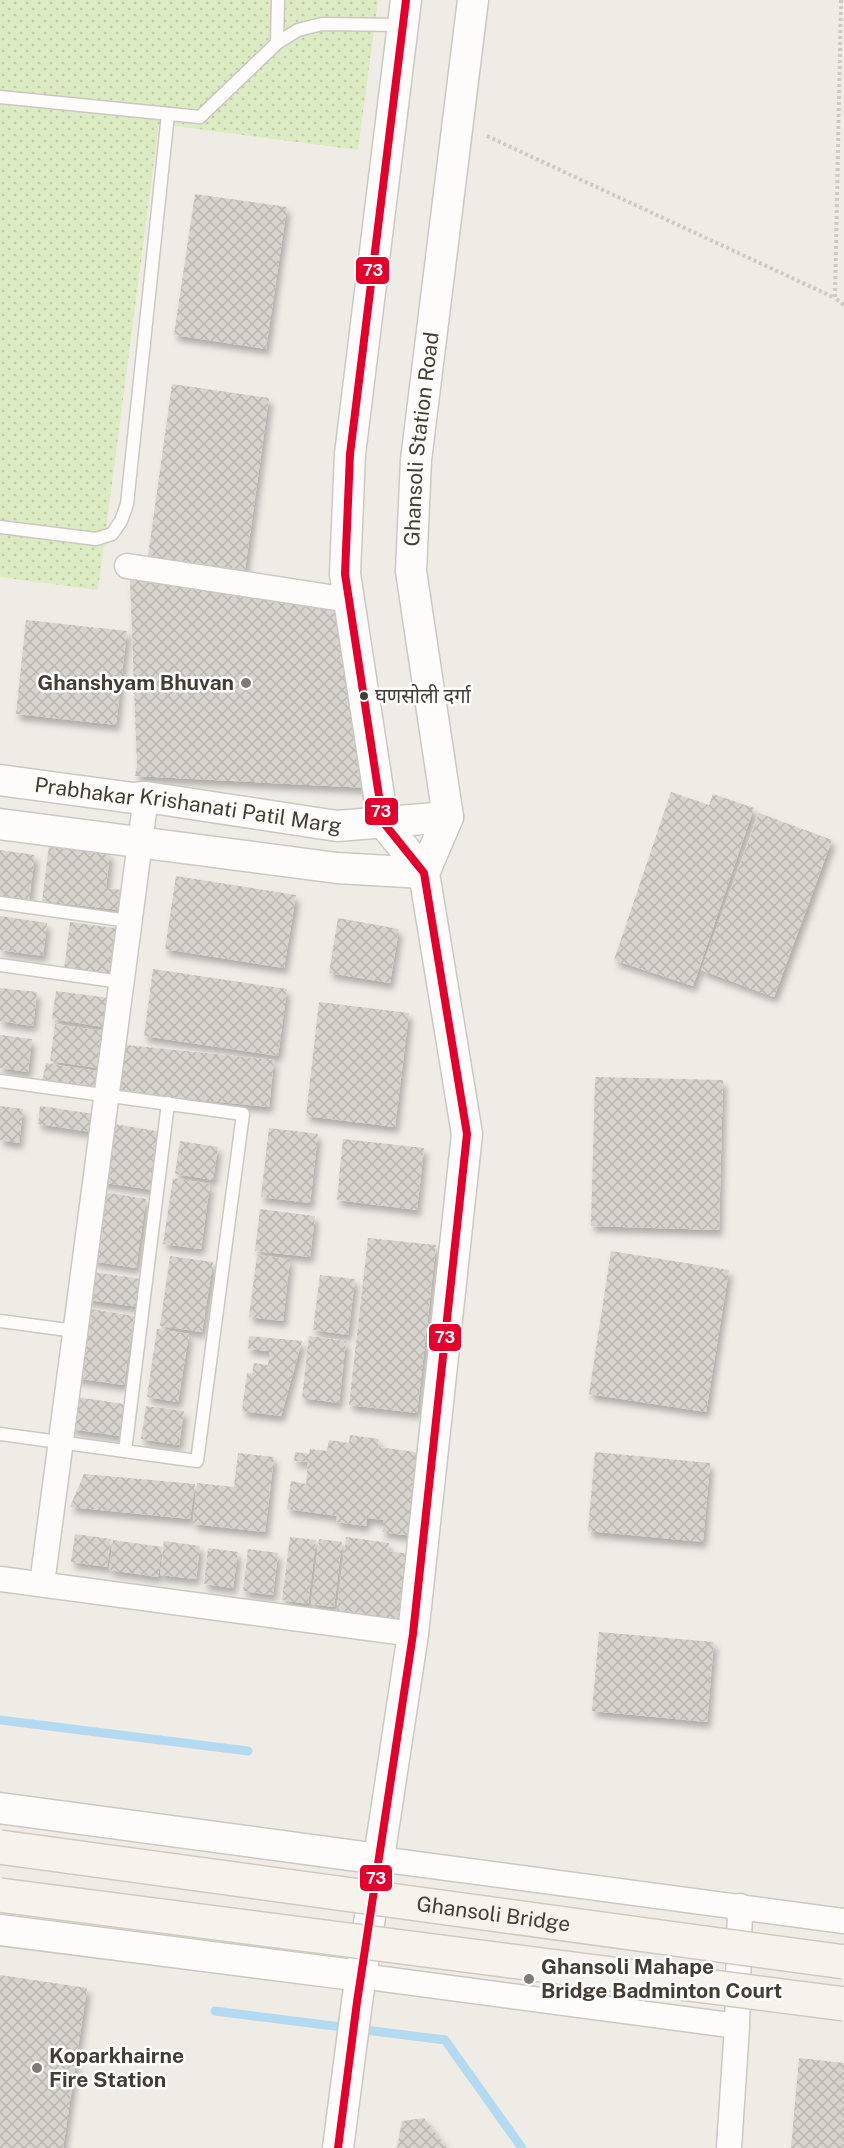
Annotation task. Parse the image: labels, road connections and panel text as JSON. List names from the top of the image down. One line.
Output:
{"streets":{"main road":["Ghansoli Bridge"],"street":["Ghansoli Station Road","Prabhakar Krishanati Patil Marg"]},"crossings":[["Ghansoli Station Road","Prabhakar Krishanati Patil Marg"]],"places":["Ghanshyam Bhuvan","घणसोली दर्गा","Ghansoli Mahape Bridge Badminton Court","Koparkhairne Fire Station"],"lines":["transit line 73"]}
